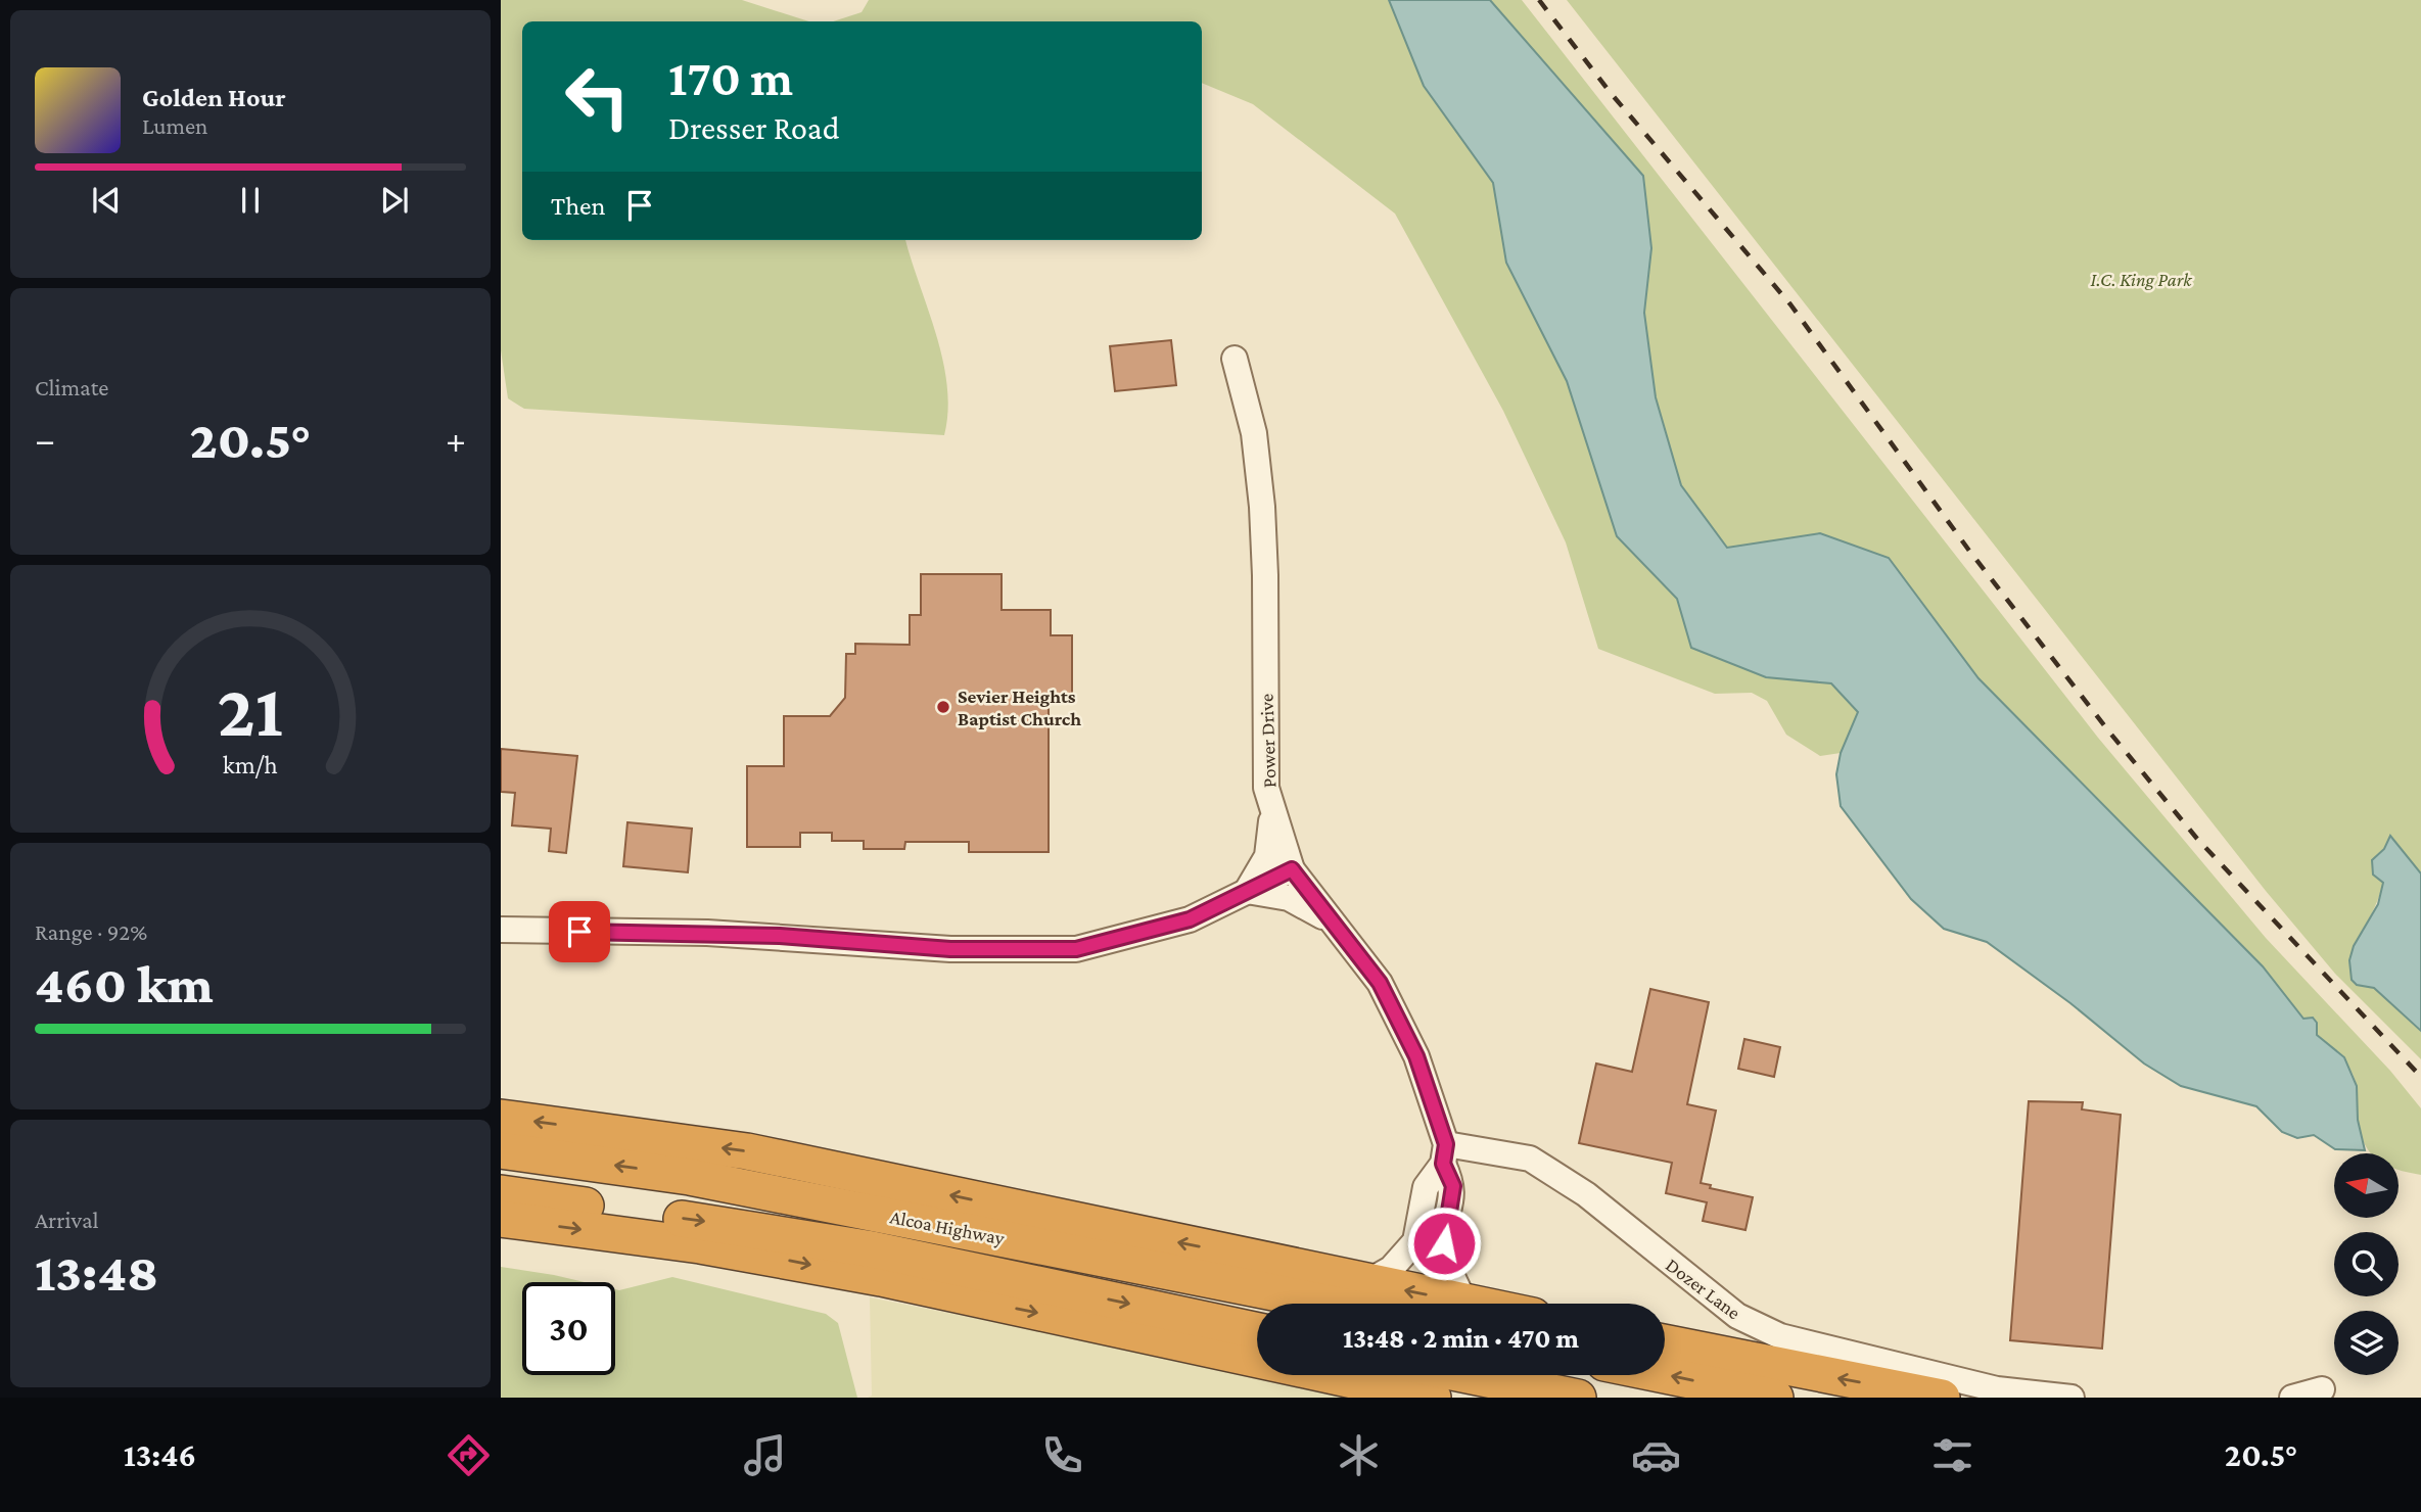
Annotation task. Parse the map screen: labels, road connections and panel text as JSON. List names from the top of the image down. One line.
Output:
{"streets":{"highway":["Alcoa Highway"],"street":["Power Drive","Dozer Lane"]},"crossings":[["Power Drive","Dozer Lane"]],"parks":["I.C. King Park"],"places":["Sevier Heights Baptist Church"],"north":"left","page":{"turn":["170 m","Dresser Road"],"song":["Golden Hour","Lumen"],"then":"Then","tile":["Climate",["Range · 92%","460 km"],["Arrival","13:48"]],"heat":["−","20.5°","+"],"limit":"30","trip":"13:48 · 2 min · 470 m","tabs":["13:46","20.5°"],"gauge":["21","km/h"]}}
